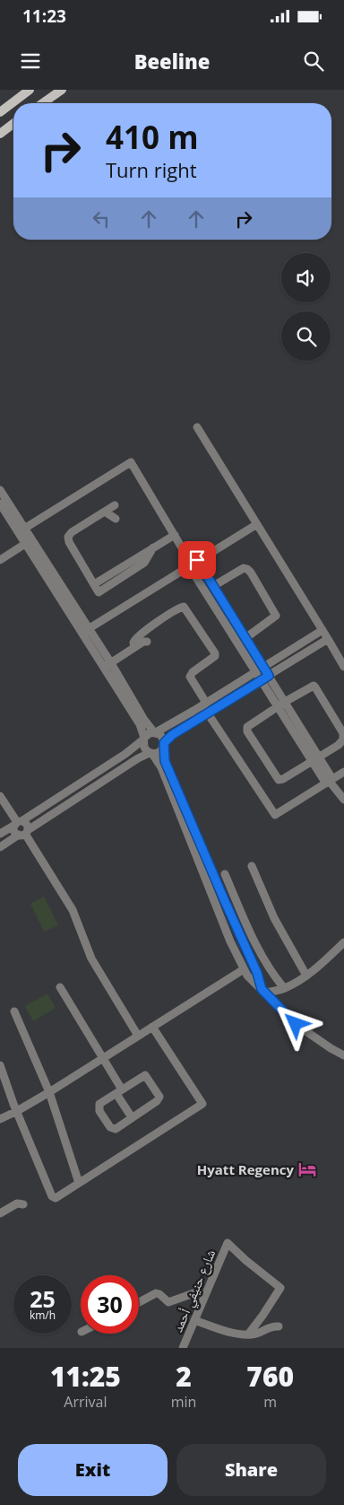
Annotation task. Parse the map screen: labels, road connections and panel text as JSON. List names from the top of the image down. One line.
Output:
{"streets":{"street":["شارع حنيفي أحمد"]},"places":{"hotel":["Hyatt Regency"]},"page":{"status":"11:23","header":"Beeline","turn":["410 m","Turn right"],"speed":"25 km/h","limit":"30","eta":["11:25","Arrival","2","min","760","m"],"buttons":["Exit","Share"]}}
